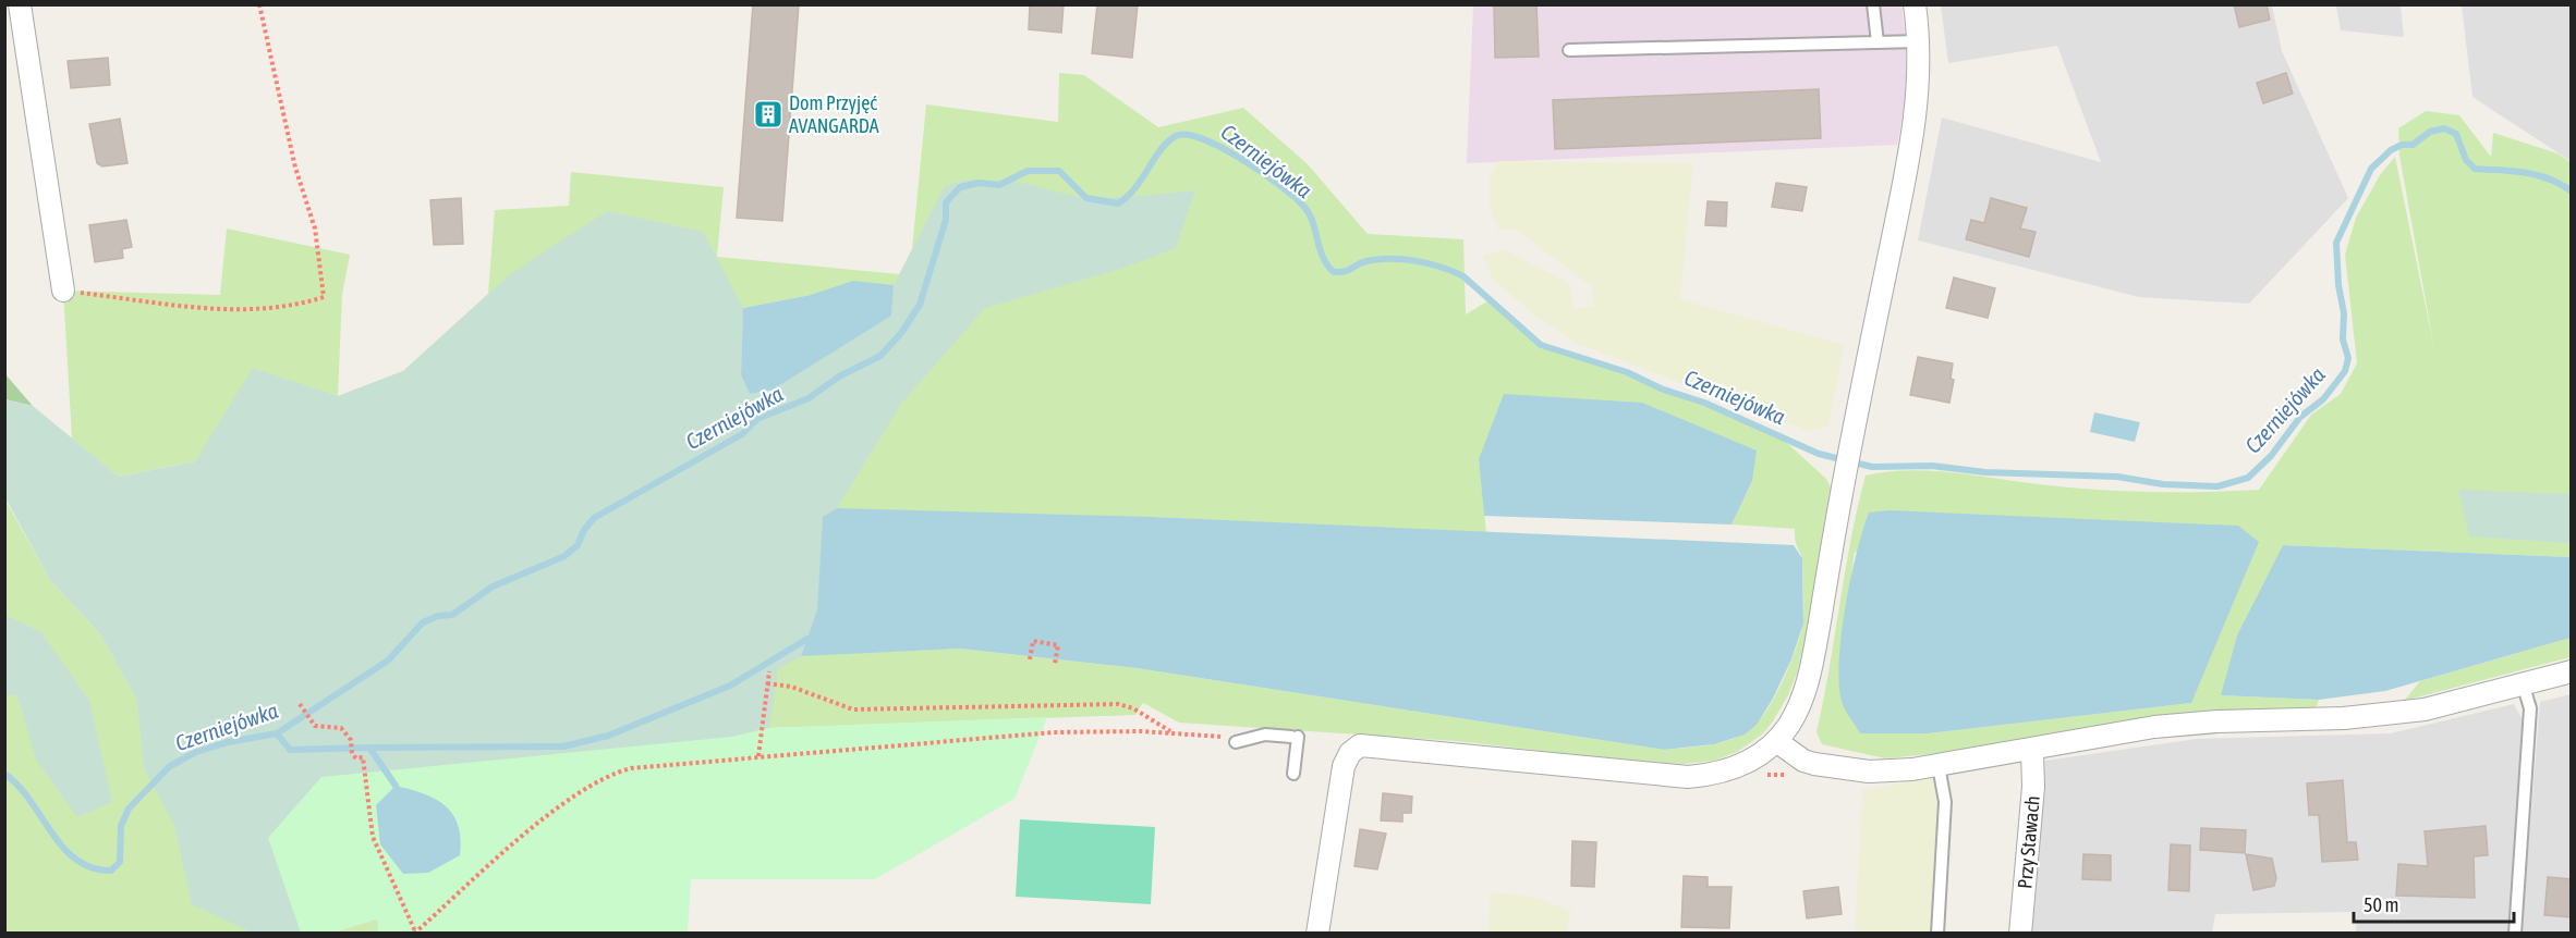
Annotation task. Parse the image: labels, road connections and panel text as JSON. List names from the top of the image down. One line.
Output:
{"streets":{"street":["Przy Stawach"]},"water":["Czerniejówka"],"places":{"building":["Dom Przyjęć AVANGARDA"]},"scale_bar":"50 m"}
